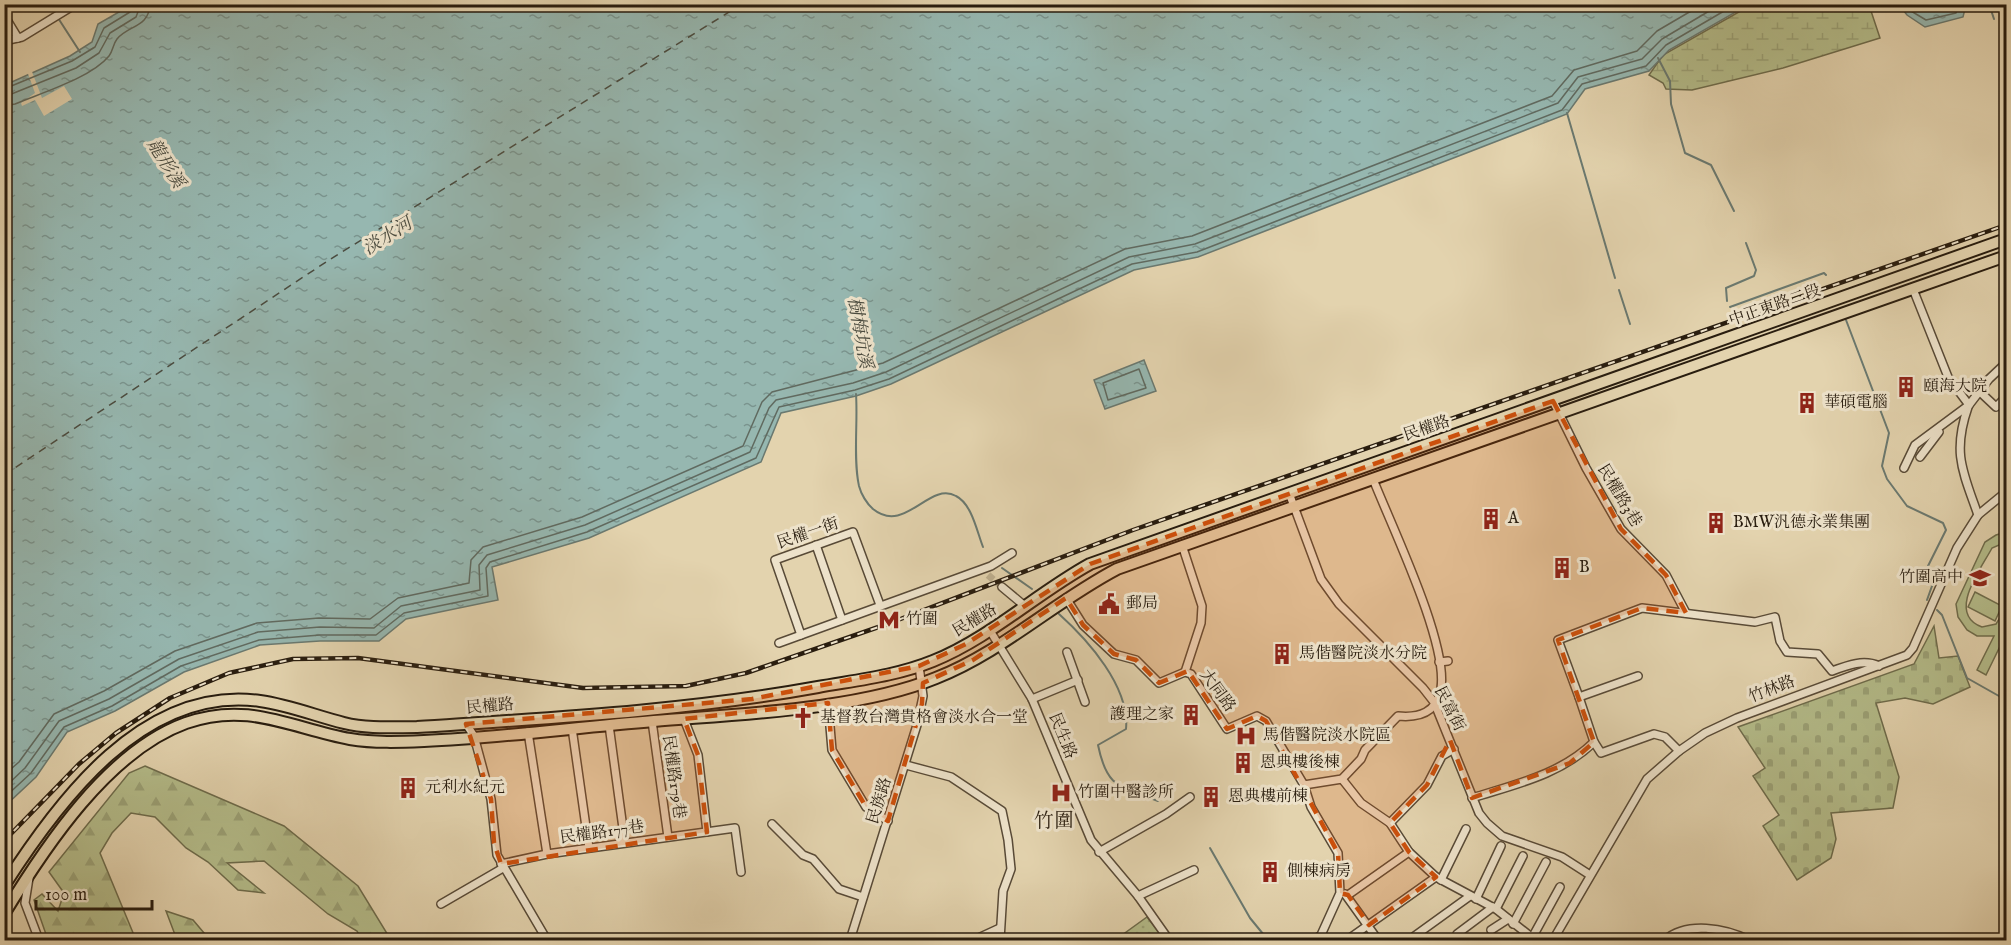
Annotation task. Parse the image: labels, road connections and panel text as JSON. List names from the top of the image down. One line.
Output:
{"streets":{"main road":["中正東路二段","民權路"],"street":["民權路3巷","民權一街","竹林路","大同路","民富街","民生路","民權路179巷","民族路","民權路177巷"]},"crossings":[["中正東路二段","民權路"],["中正東路二段","民權路3巷"],["民權路","民權路3巷"],["民權路","大同路"],["民權路","民富街"],["民權路","民生路"],["民權路","民權路179巷"],["民權路","民族路"],["竹林路","民富街"],["民權路179巷","民權路177巷"]],"districts":["竹圍"],"water":["龍形溪","淡水河","樹梅坑溪"],"places":{"building":["頤海大院","華碩電腦","A","BMW汎德永業集團","B","馬偕醫院淡水分院","護理之家","恩典樓後棟","元利水紀元","恩典樓前棟","側棟病房"],"school or university":["竹圍高中"],"public building":["郵局"],"metro station":["竹圍"],"church":["基督教台灣貴格會淡水合一堂"],"hospital":["馬偕醫院淡水院區","竹圍中醫診所"]},"scale_bar":"100 m"}
